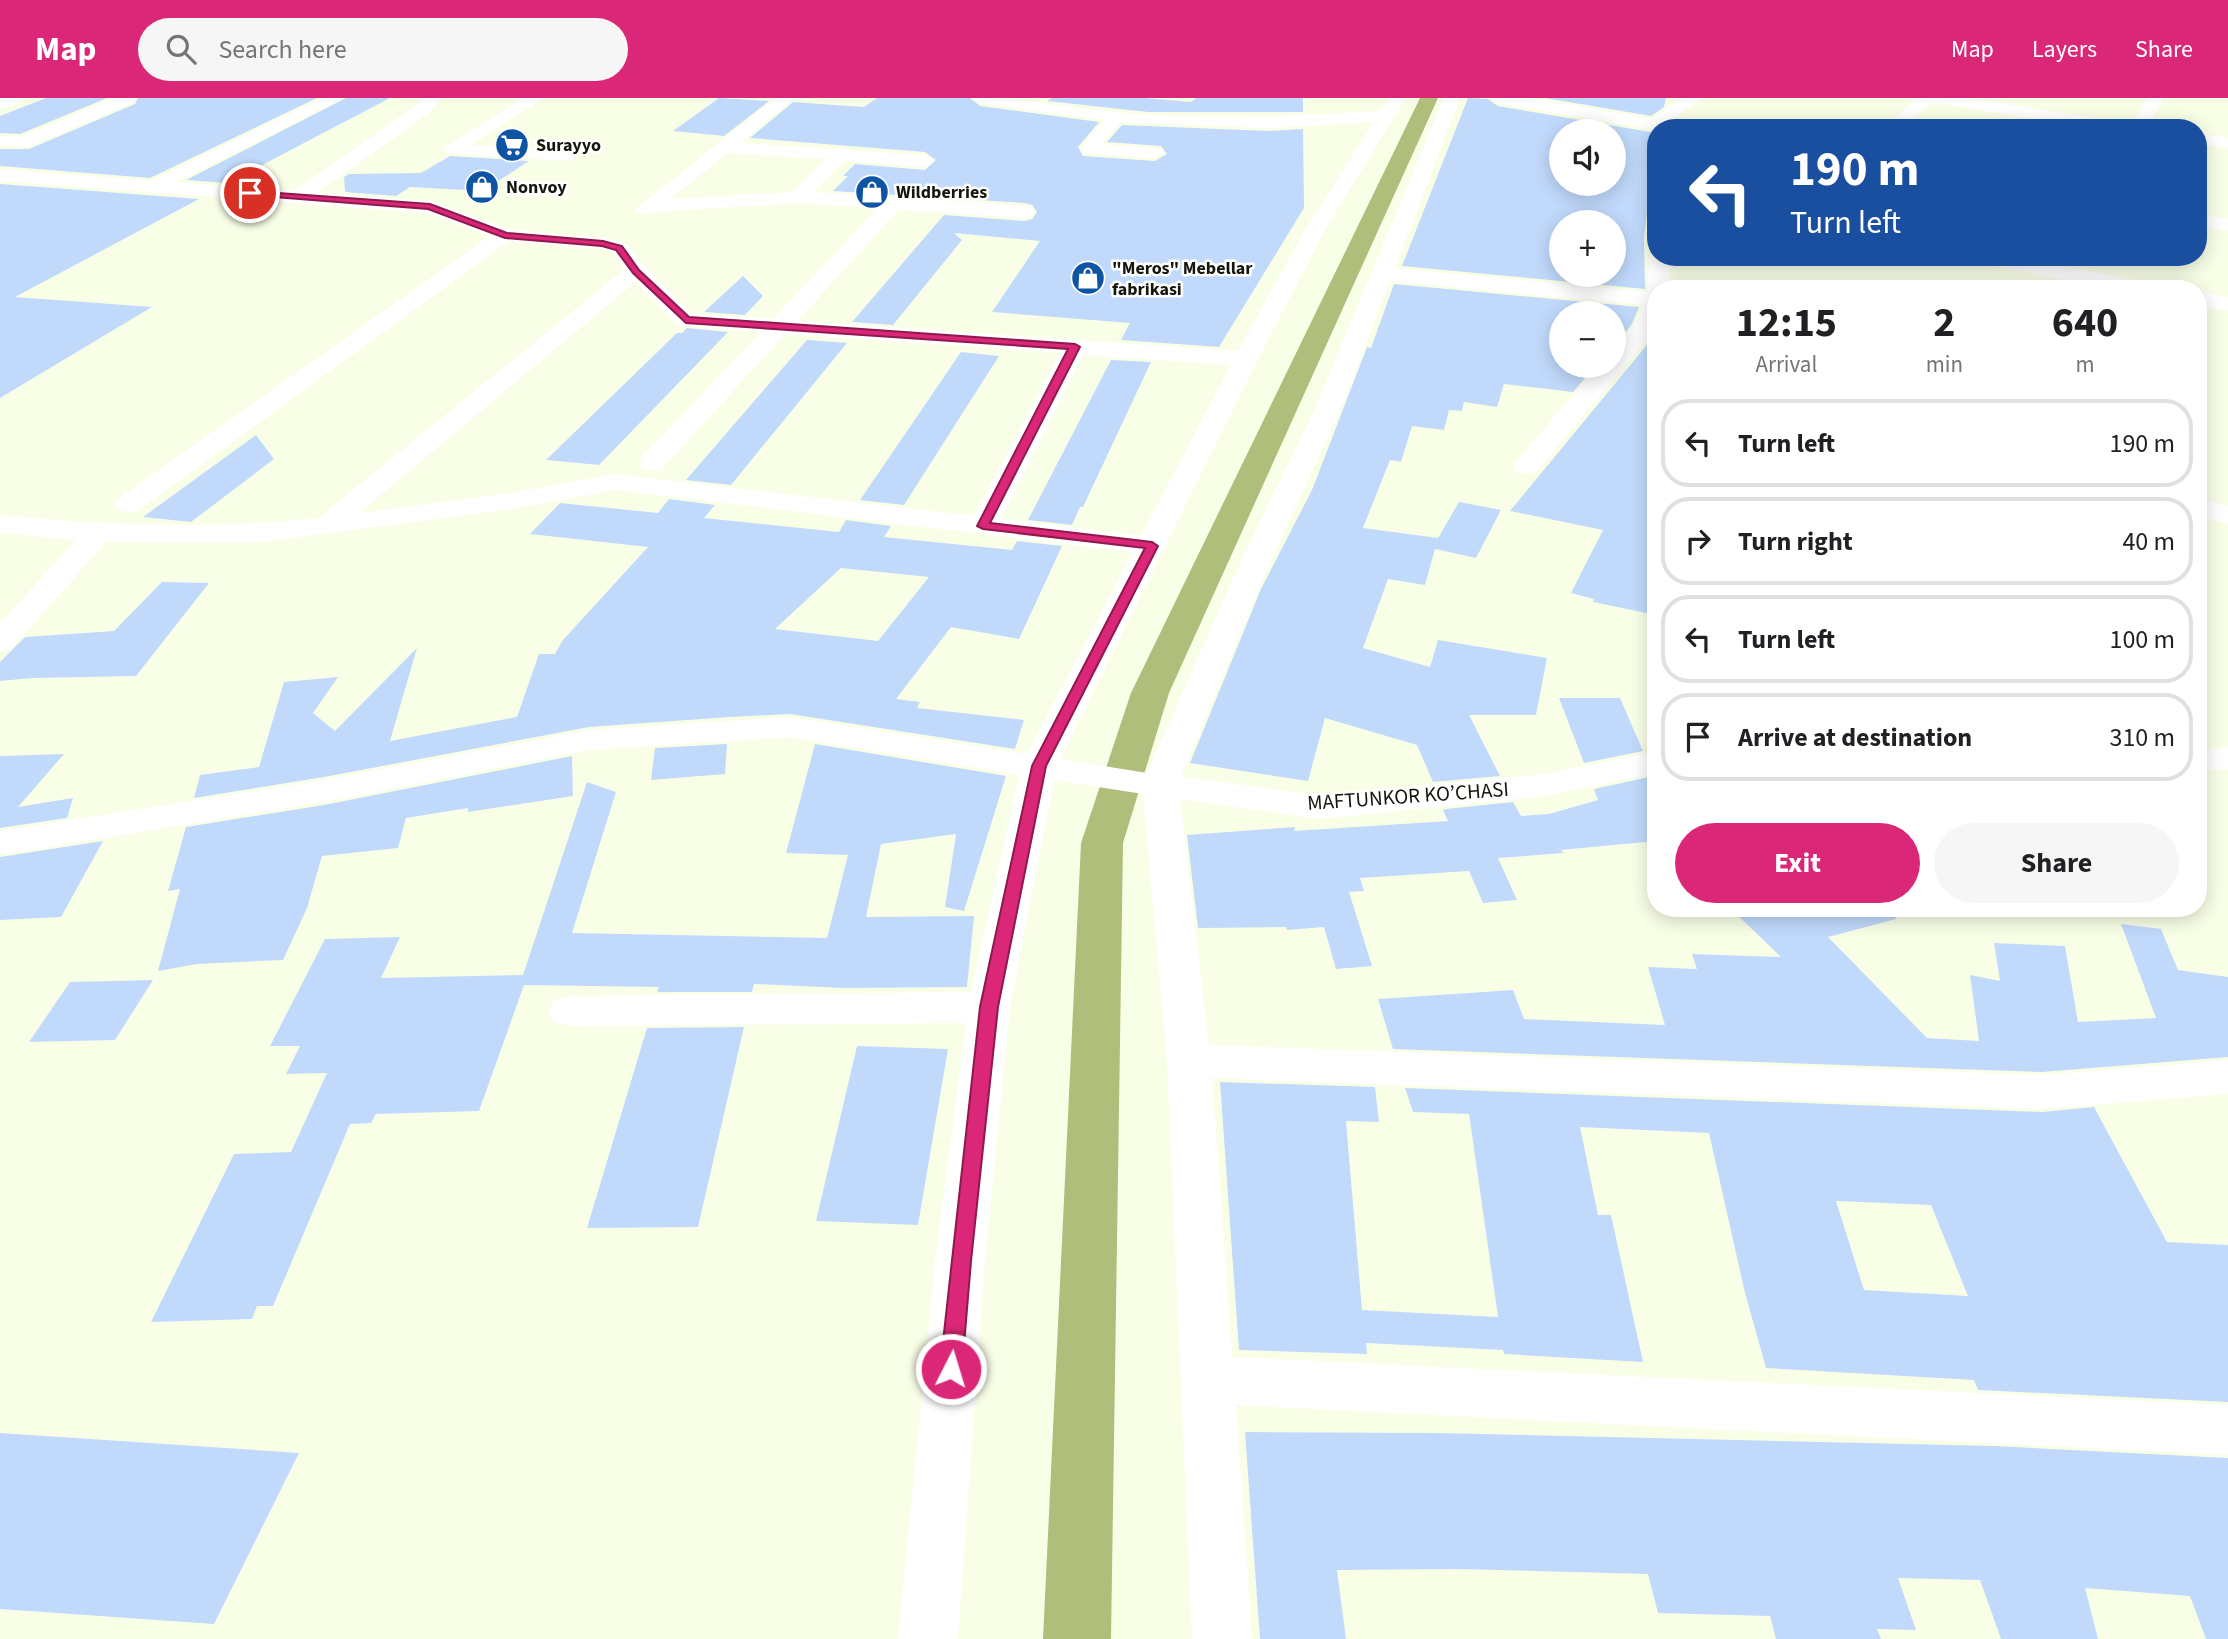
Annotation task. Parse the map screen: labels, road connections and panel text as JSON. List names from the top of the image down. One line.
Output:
{"streets":{"street":["MAFTUNKOR KO’CHASI"]},"places":{"supermarket":["Surayyo"],"shop":["Nonvoy","Wildberries","\"Meros\" Mebellar fabrikasi"]},"page":{"header":"Map","search":"Search here","nav":["Map","Layers","Share"],"map_buttons":["+","−"],"turn":["190 m","Turn left"],"eta":["12:15","Arrival","2","min","640","m"],"list":[{"name":"Turn left","value":"190 m"},{"name":"Turn right","value":"40 m"},{"name":"Turn left","value":"100 m"},{"name":"Arrive at destination","value":"310 m"}],"buttons":["Exit","Share"]}}
